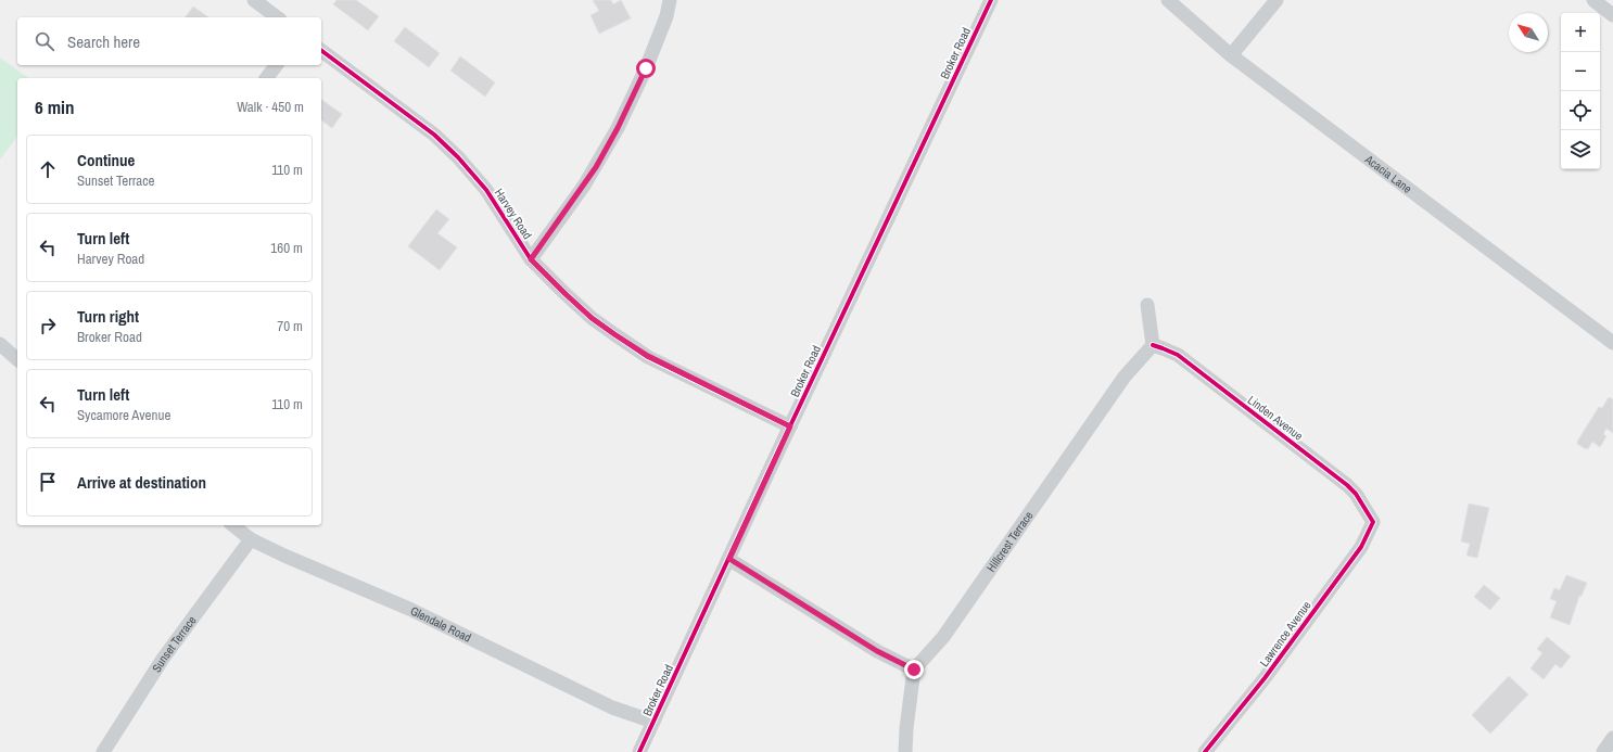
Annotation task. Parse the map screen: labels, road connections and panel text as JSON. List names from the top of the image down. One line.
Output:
{"streets":{"street":["Broker Road","Acacia Lane","Harvey Road","Linden Avenue","Hillcrest Terrace","Glendale Road","Lawrence Avenue","Sunset Terrace"]},"crossings":[["Broker Road","Harvey Road"],["Broker Road","Glendale Road"],["Linden Avenue","Hillcrest Terrace"],["Linden Avenue","Lawrence Avenue"],["Glendale Road","Sunset Terrace"]],"north":"top left","page":{"map_buttons":["+","−"],"search":"Search here","heading":["6 min","Walk · 450 m"],"list":[["Continue","Sunset Terrace","110 m"],["Turn left","Harvey Road","160 m"],["Turn right","Broker Road","70 m"],["Turn left","Sycamore Avenue","110 m"],"Arrive at destination"]}}
